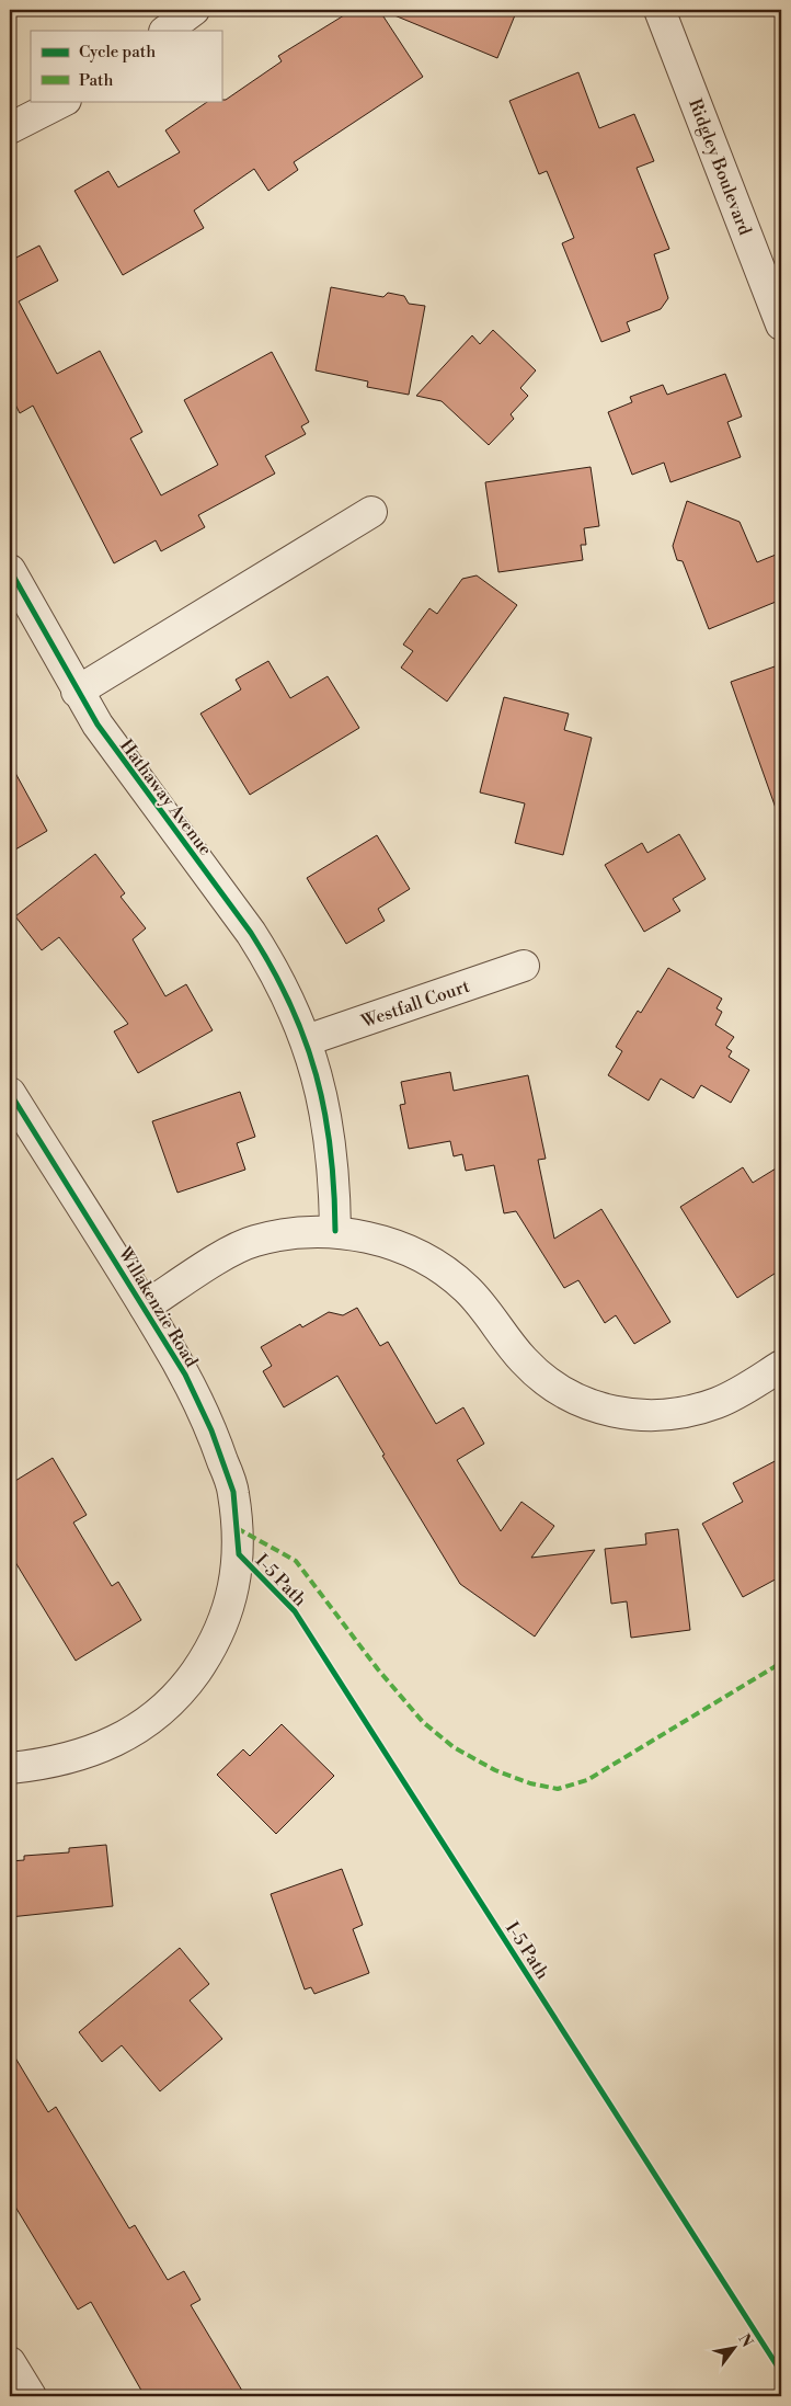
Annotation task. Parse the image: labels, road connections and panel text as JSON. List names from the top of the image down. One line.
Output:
{"streets":{"street":["Ridgley Boulevard","Hathaway Avenue","Westfall Court","Willakenzie Road"],"cycle path":["I-5 Path"]},"crossings":[["Hathaway Avenue","Westfall Court"]],"legend":["Cycle path","Path"],"north":"top right"}
